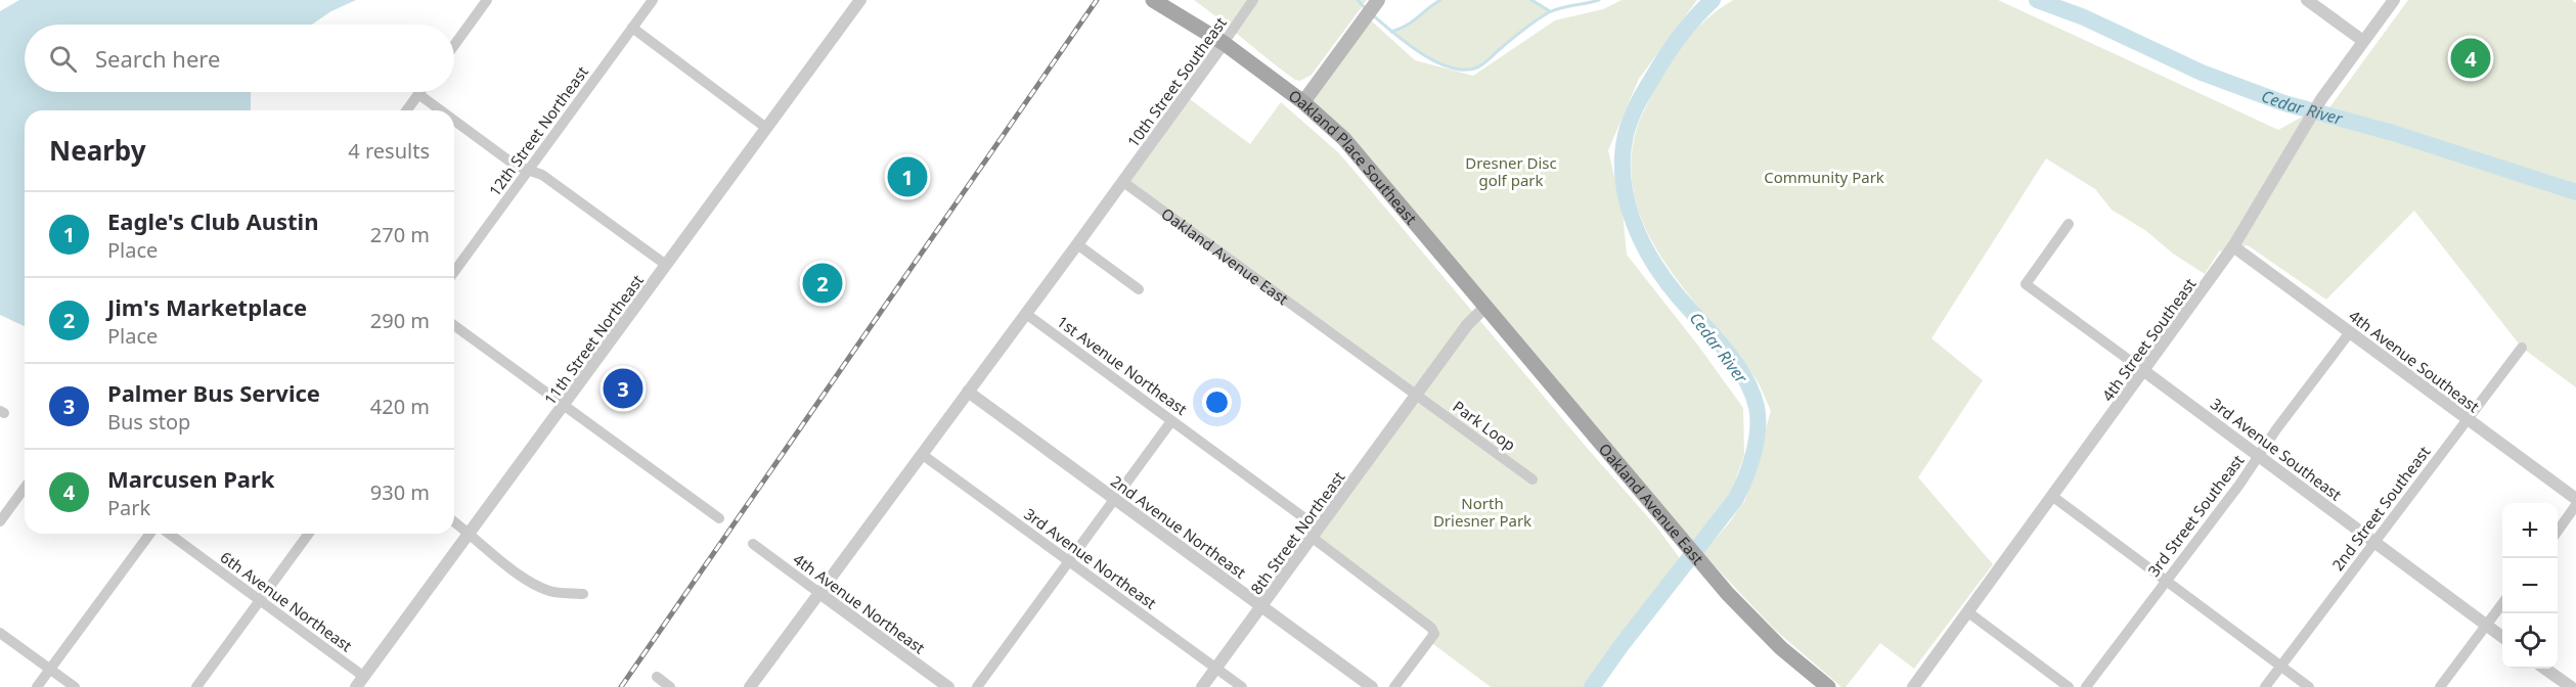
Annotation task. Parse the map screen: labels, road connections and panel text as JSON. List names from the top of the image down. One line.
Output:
{"streets":{"main road":["Oakland Place Southeast","Oakland Avenue East"],"street":["10th Street Southeast","12th Street Northeast","11th Street Northeast","4th Street Southeast","4th Avenue Southeast","1st Avenue Northeast","Park Loop","3rd Avenue Southeast","2nd Street Southeast","3rd Street Southeast","2nd Avenue Northeast","8th Street Northeast","3rd Avenue Northeast","6th Avenue Northeast","4th Avenue Northeast"]},"crossings":[["10th Street Southeast","Oakland Place Southeast"],["10th Street Southeast","Oakland Avenue East"],["10th Street Southeast","1st Avenue Northeast"],["10th Street Southeast","2nd Avenue Northeast"],["10th Street Southeast","3rd Avenue Northeast"],["10th Street Southeast","4th Avenue Northeast"],["Oakland Place Southeast","Oakland Avenue East"],["Oakland Place Southeast","8th Street Northeast"],["Oakland Avenue East","Park Loop"],["Oakland Avenue East","8th Street Northeast"],["11th Street Northeast","6th Avenue Northeast"],["4th Street Southeast","4th Avenue Southeast"],["4th Street Southeast","3rd Avenue Southeast"],["4th Avenue Southeast","2nd Street Southeast"],["4th Avenue Southeast","3rd Street Southeast"],["1st Avenue Northeast","8th Street Northeast"],["Park Loop","8th Street Northeast"],["3rd Avenue Southeast","2nd Street Southeast"],["3rd Avenue Southeast","3rd Street Southeast"],["2nd Avenue Northeast","8th Street Northeast"],["8th Street Northeast","3rd Avenue Northeast"]],"water":["Cedar River"],"parks":["Dresner Disc golf park","Community Park","North Driesner Park"],"page":{"search":"Search here","pins":["4","1","2","3"],"heading":["Nearby","4 results"],"list":[{"mark":"1","name":"Eagle's Club Austin","note":"Place","value":"270 m"},{"mark":"2","name":"Jim's Marketplace","note":"Place","value":"290 m"},{"mark":"3","name":"Palmer Bus Service","note":"Bus stop","value":"420 m"},{"mark":"4","name":"Marcusen Park","note":"Park","value":"930 m"}],"map_buttons":["+","−"]}}
